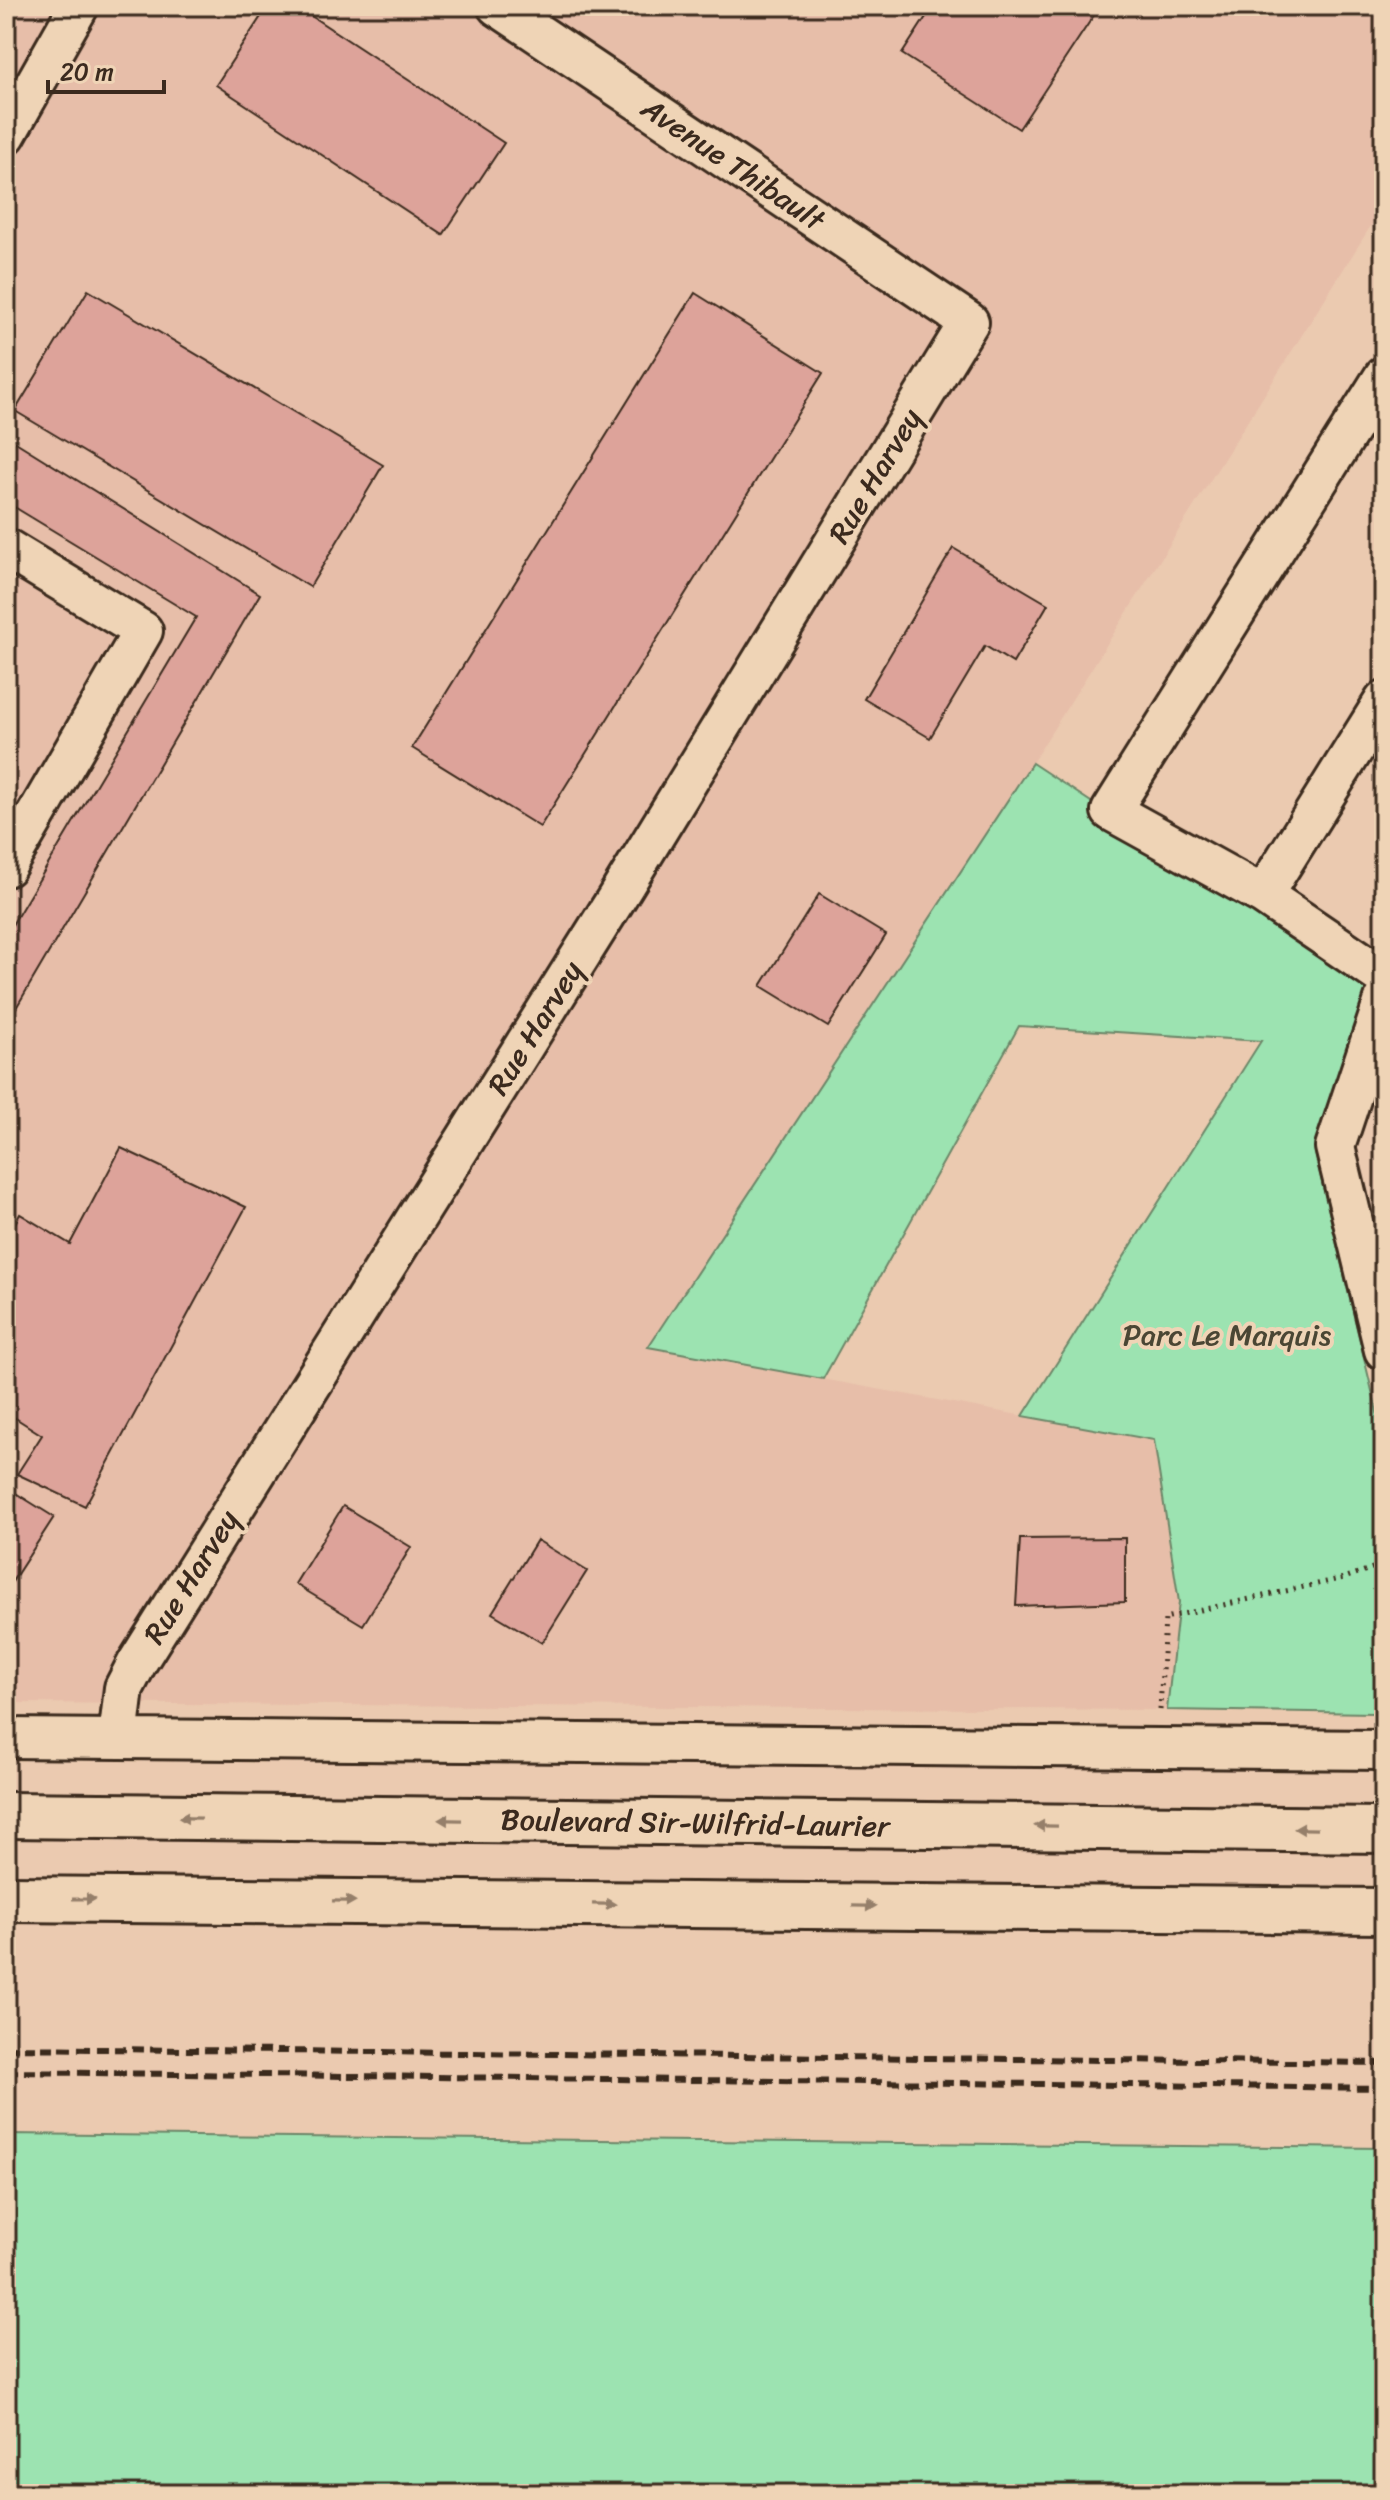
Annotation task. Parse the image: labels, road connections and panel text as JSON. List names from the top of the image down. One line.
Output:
{"streets":{"highway":["Boulevard Sir-Wilfrid-Laurier"],"street":["Avenue Thibault","Rue Harvey"]},"crossings":[["Avenue Thibault","Rue Harvey"]],"parks":["Parc Le Marquis"],"scale_bar":"20 m"}
